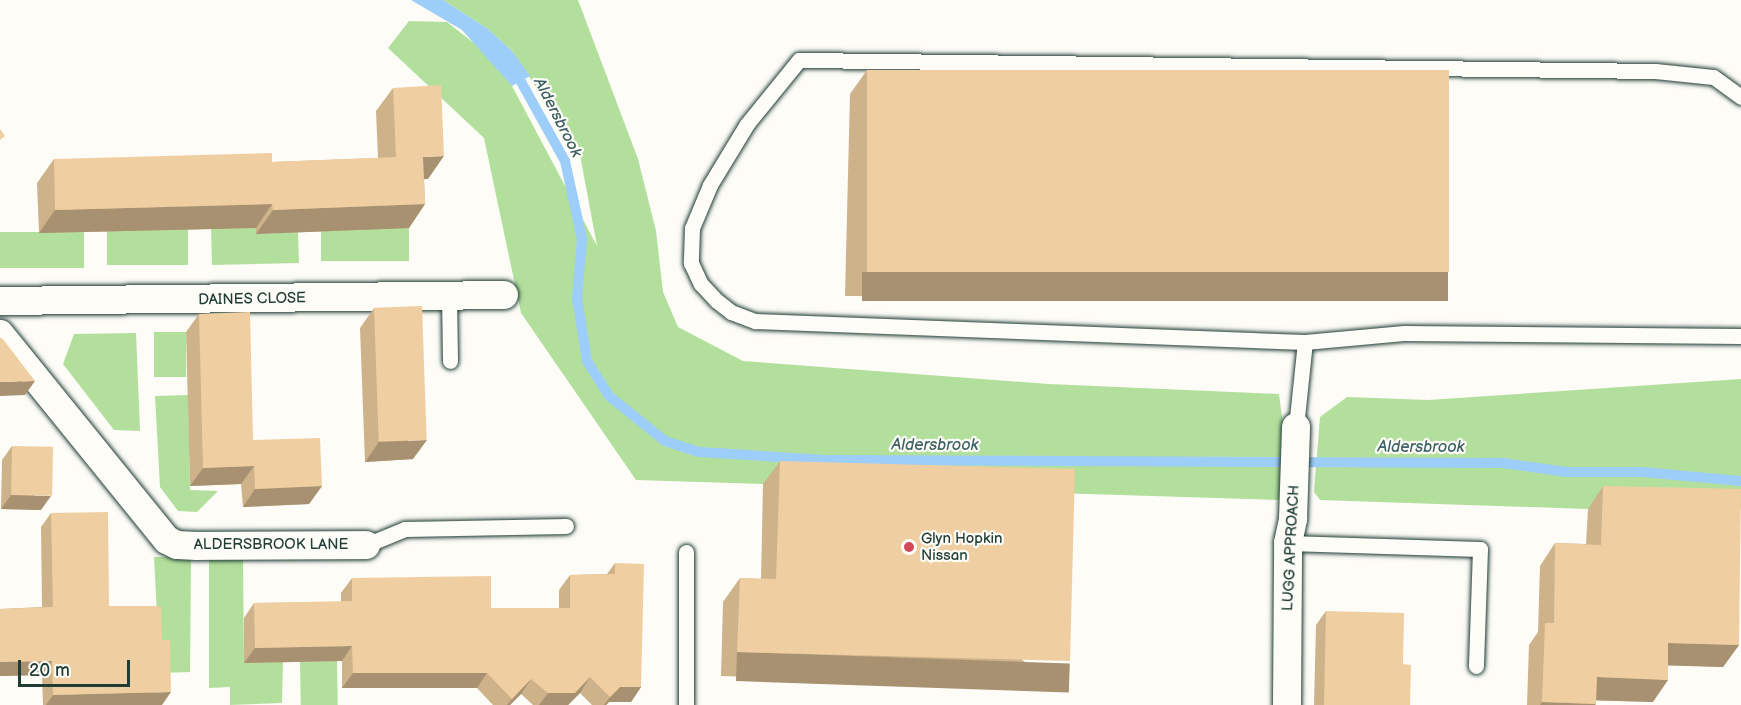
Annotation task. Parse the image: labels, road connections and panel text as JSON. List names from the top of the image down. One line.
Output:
{"streets":{"street":["DAINES CLOSE","ALDERSBROOK LANE","LUGG APPROACH"]},"water":["Aldersbrook"],"places":["Glyn Hopkin Nissan"],"scale_bar":"20 m"}
